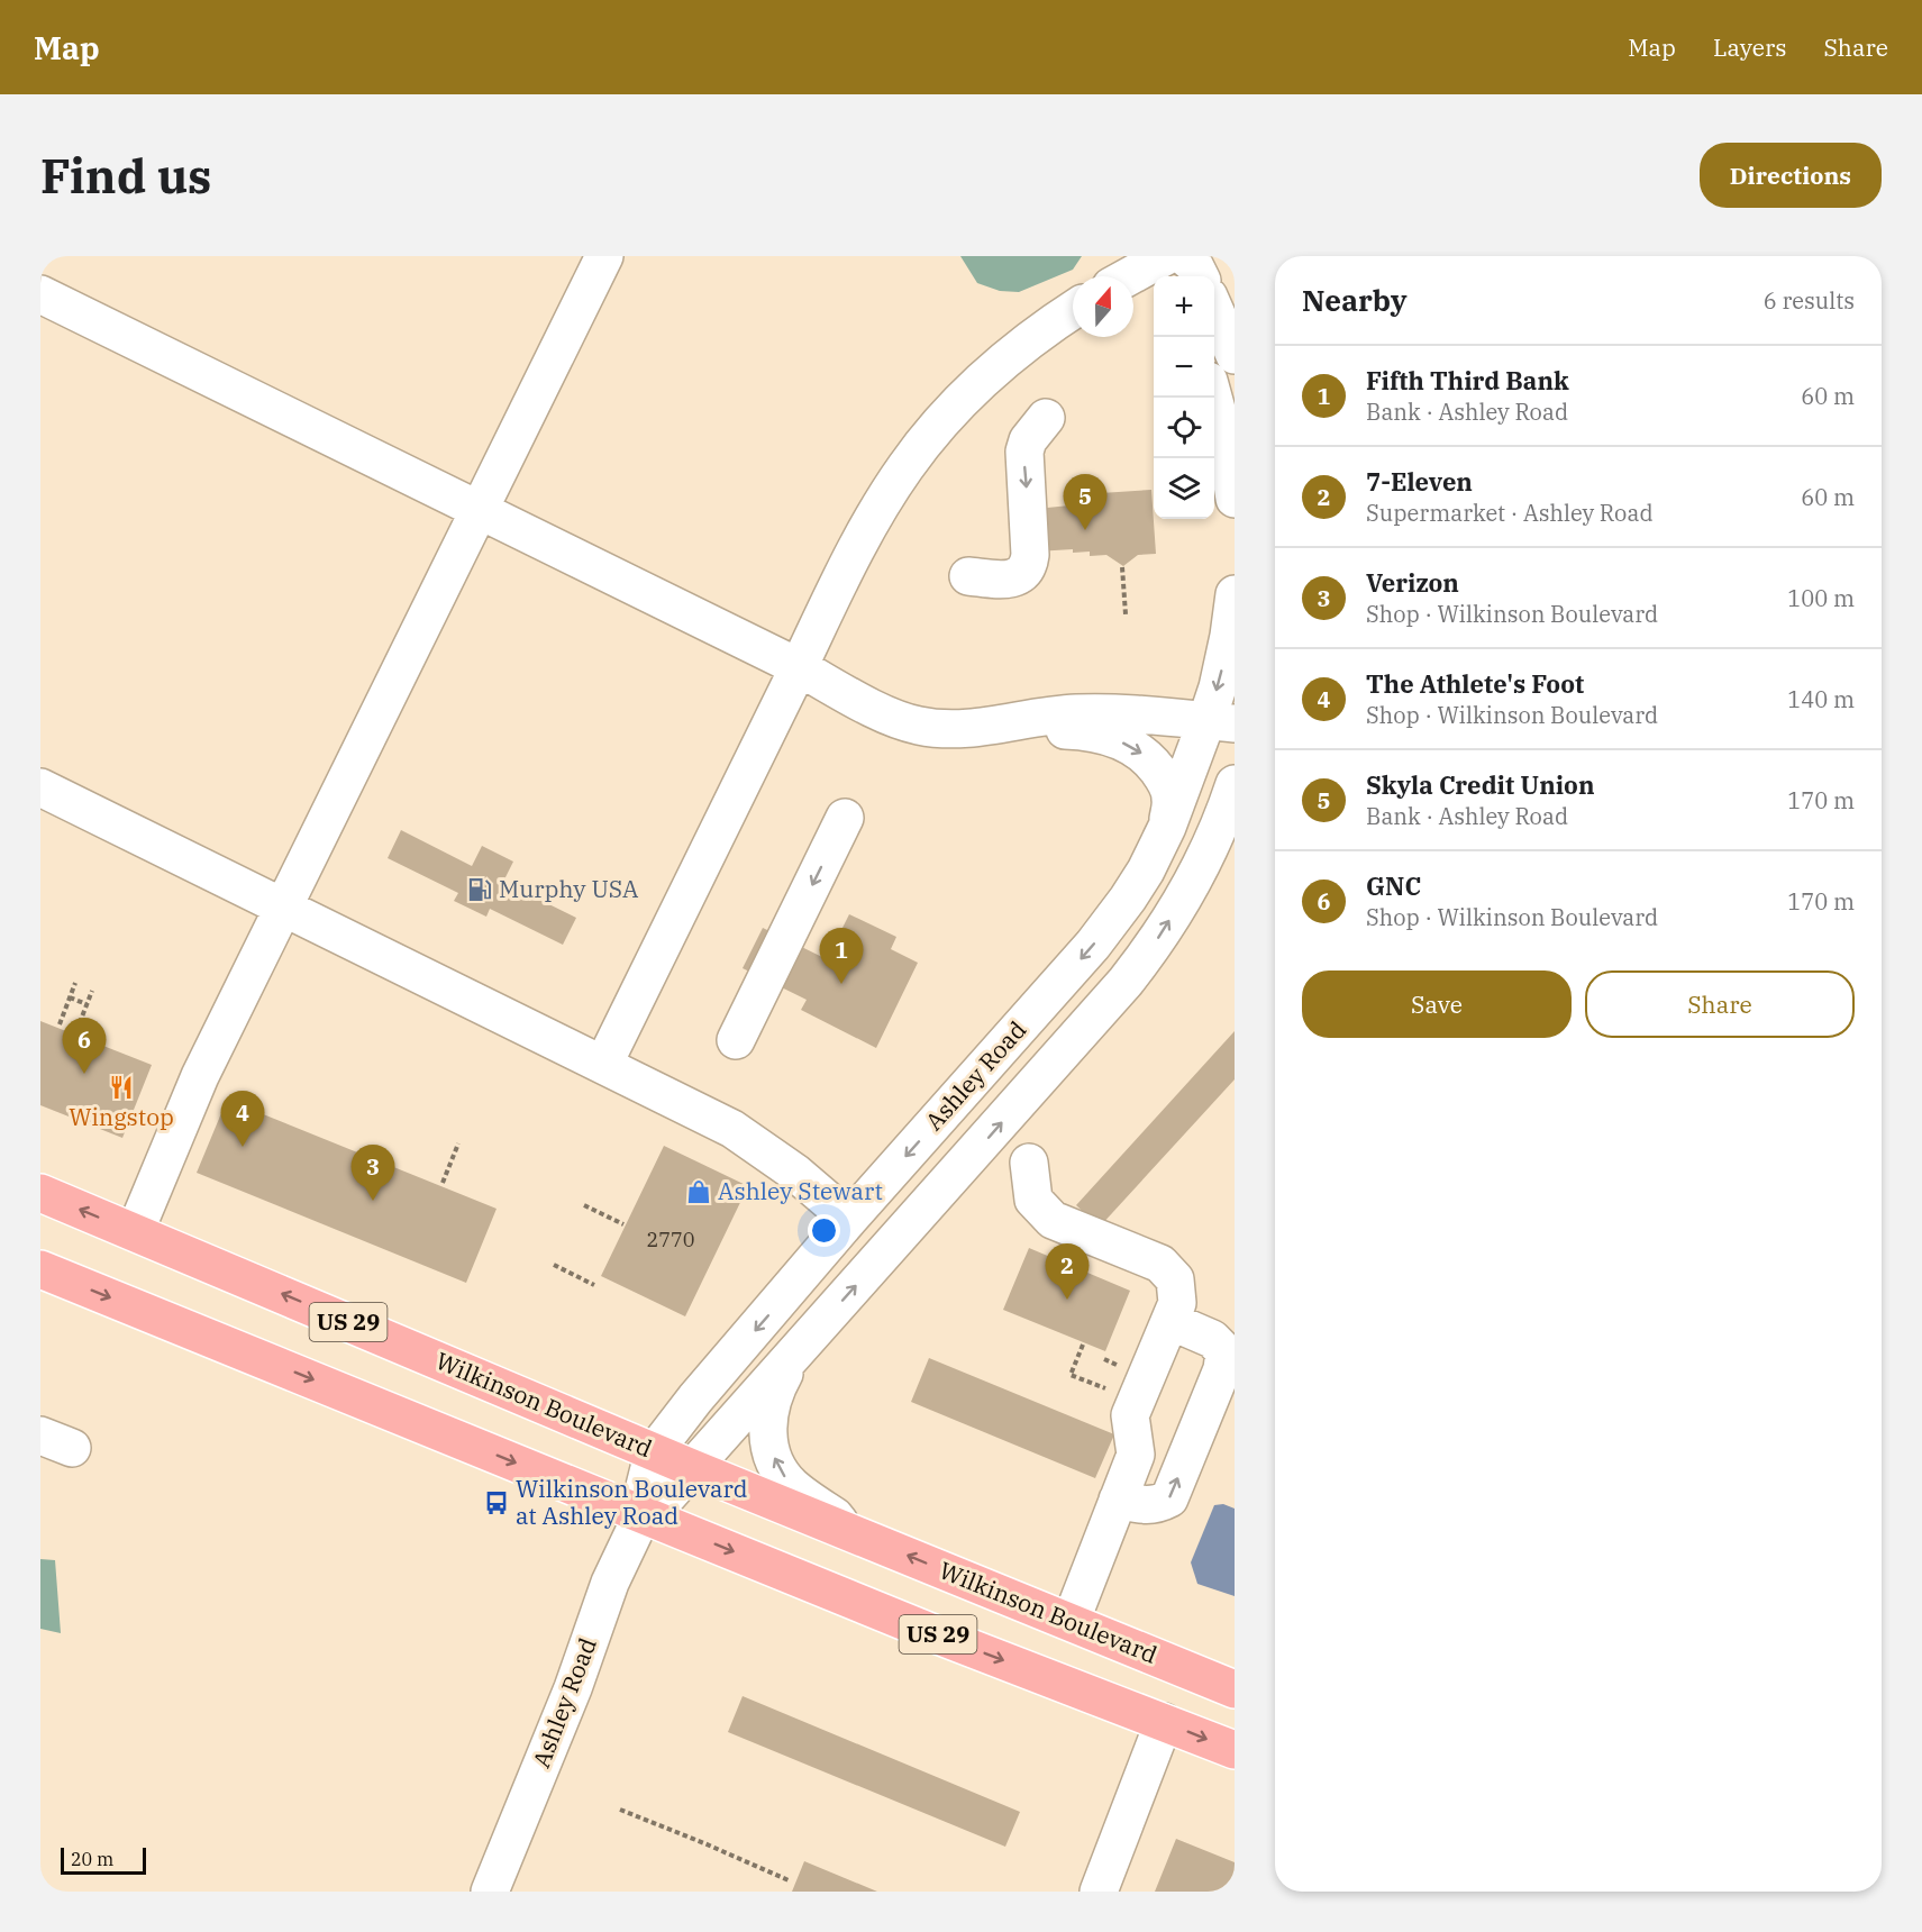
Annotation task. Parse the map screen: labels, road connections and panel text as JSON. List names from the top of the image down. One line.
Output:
{"streets":{"main road":["US 29","Wilkinson Boulevard"],"street":["Ashley Road"]},"crossings":[["Ashley Road","US 29"],["Ashley Road","Wilkinson Boulevard"]],"places":{"fuel station":["Murphy USA"],"restaurant":["Wingstop"],"shop":["Ashley Stewart"],"bus stop":["Wilkinson Boulevard at Ashley Road"]},"house_numbers":["2770"],"scale_bar":"20 m","north":"top","page":{"header":"Map","nav":["Map","Layers","Share"],"buttons":["Directions",["Save","Share"]],"title":"Find us","heading":["Nearby","6 results"],"map_buttons":["+","−"],"list":[{"mark":"1","name":"Fifth Third Bank","note":"Bank · Ashley Road","value":"60 m"},{"mark":"2","name":"7-Eleven","note":"Supermarket · Ashley Road","value":"60 m"},{"mark":"3","name":"Verizon","note":"Shop · Wilkinson Boulevard","value":"100 m"},{"mark":"4","name":"The Athlete's Foot","note":"Shop · Wilkinson Boulevard","value":"140 m"},{"mark":"5","name":"Skyla Credit Union","note":"Bank · Ashley Road","value":"170 m"},{"mark":"6","name":"GNC","note":"Shop · Wilkinson Boulevard","value":"170 m"}],"pins":["5","1","6","4","3","2"],"scale":"20 m"}}
